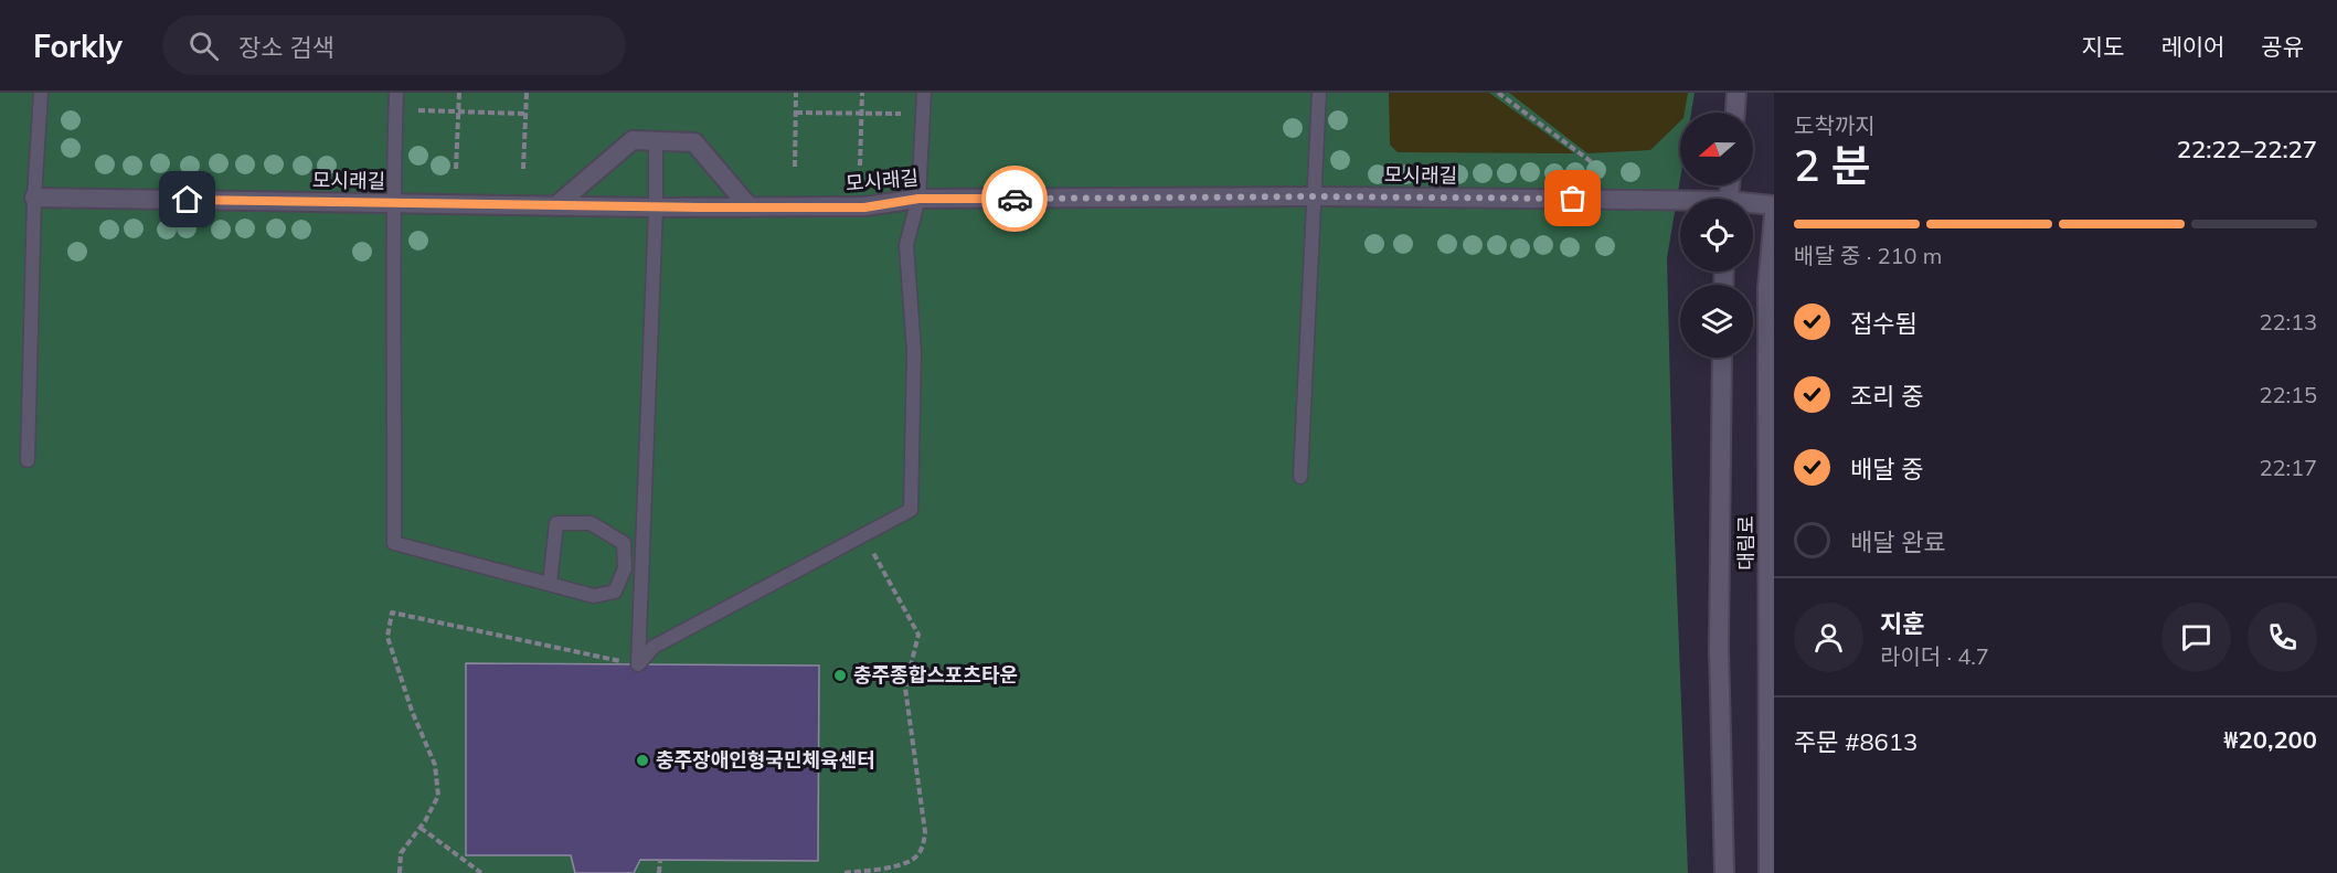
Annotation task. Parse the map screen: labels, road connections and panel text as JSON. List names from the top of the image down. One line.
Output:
{"streets":{"street":["모시래길","대림로"]},"places":["충주종합스포츠타운","충주장애인형국민체육센터"],"north":"left","page":{"header":"Forkly","search":"장소 검색","nav":["지도","레이어","공유"],"heading":["2 분","도착까지","22:22–22:27"],"panel":["지훈","라이더 · 4.7","주문 #8613","₩20,200"],"bar":"배달 중 · 210 m","list":[["접수됨","22:13"],["조리 중","22:15"],["배달 중","22:17"],"배달 완료"]}}
